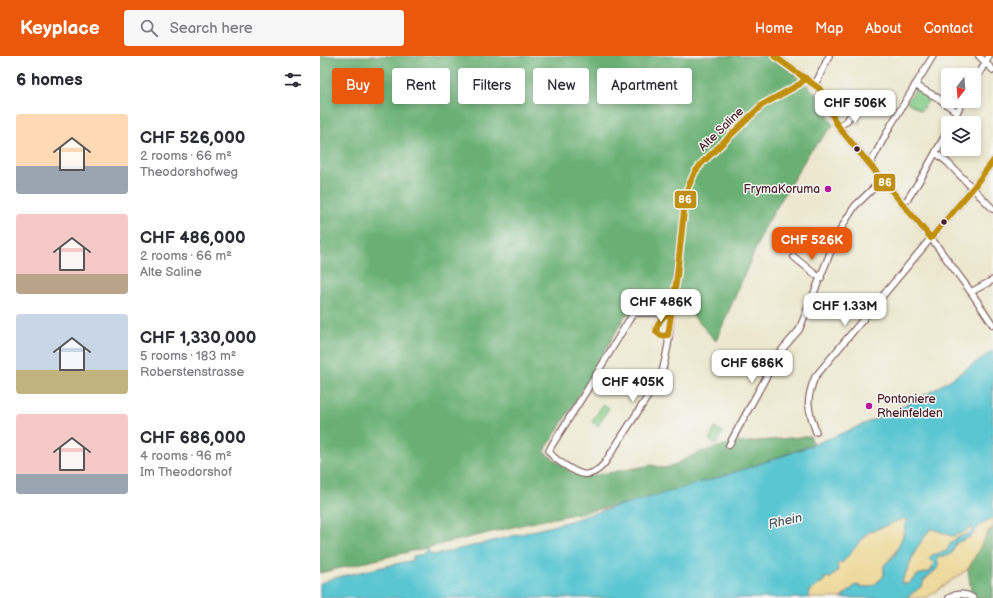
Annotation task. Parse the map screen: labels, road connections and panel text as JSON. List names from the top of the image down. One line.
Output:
{"streets":{"street":["Alte Saline"]},"water":["Rhein"],"places":["FrymaKoruma","Pontoniere Rheinfelden"],"lines":["transit line 86"],"north":"bottom","page":{"header":"Keyplace","search":"Search here","nav":["Home","Map","About","Contact"],"heading":"6 homes","chip":["Buy","Rent","Filters","New","Apartment"],"price":["CHF 506K","CHF 526K","CHF 486K","CHF 1.33M","CHF 686K","CHF 405K"],"list":[{"name":"CHF 526,000","note":"2 rooms · 66 m² · Theodorshofweg"},{"name":"CHF 486,000","note":"2 rooms · 66 m² · Alte Saline"},{"name":"CHF 1,330,000","note":"5 rooms · 183 m² · Roberstenstrasse"},{"name":"CHF 686,000","note":"4 rooms · 96 m² · Im Theodorshof"}]}}
